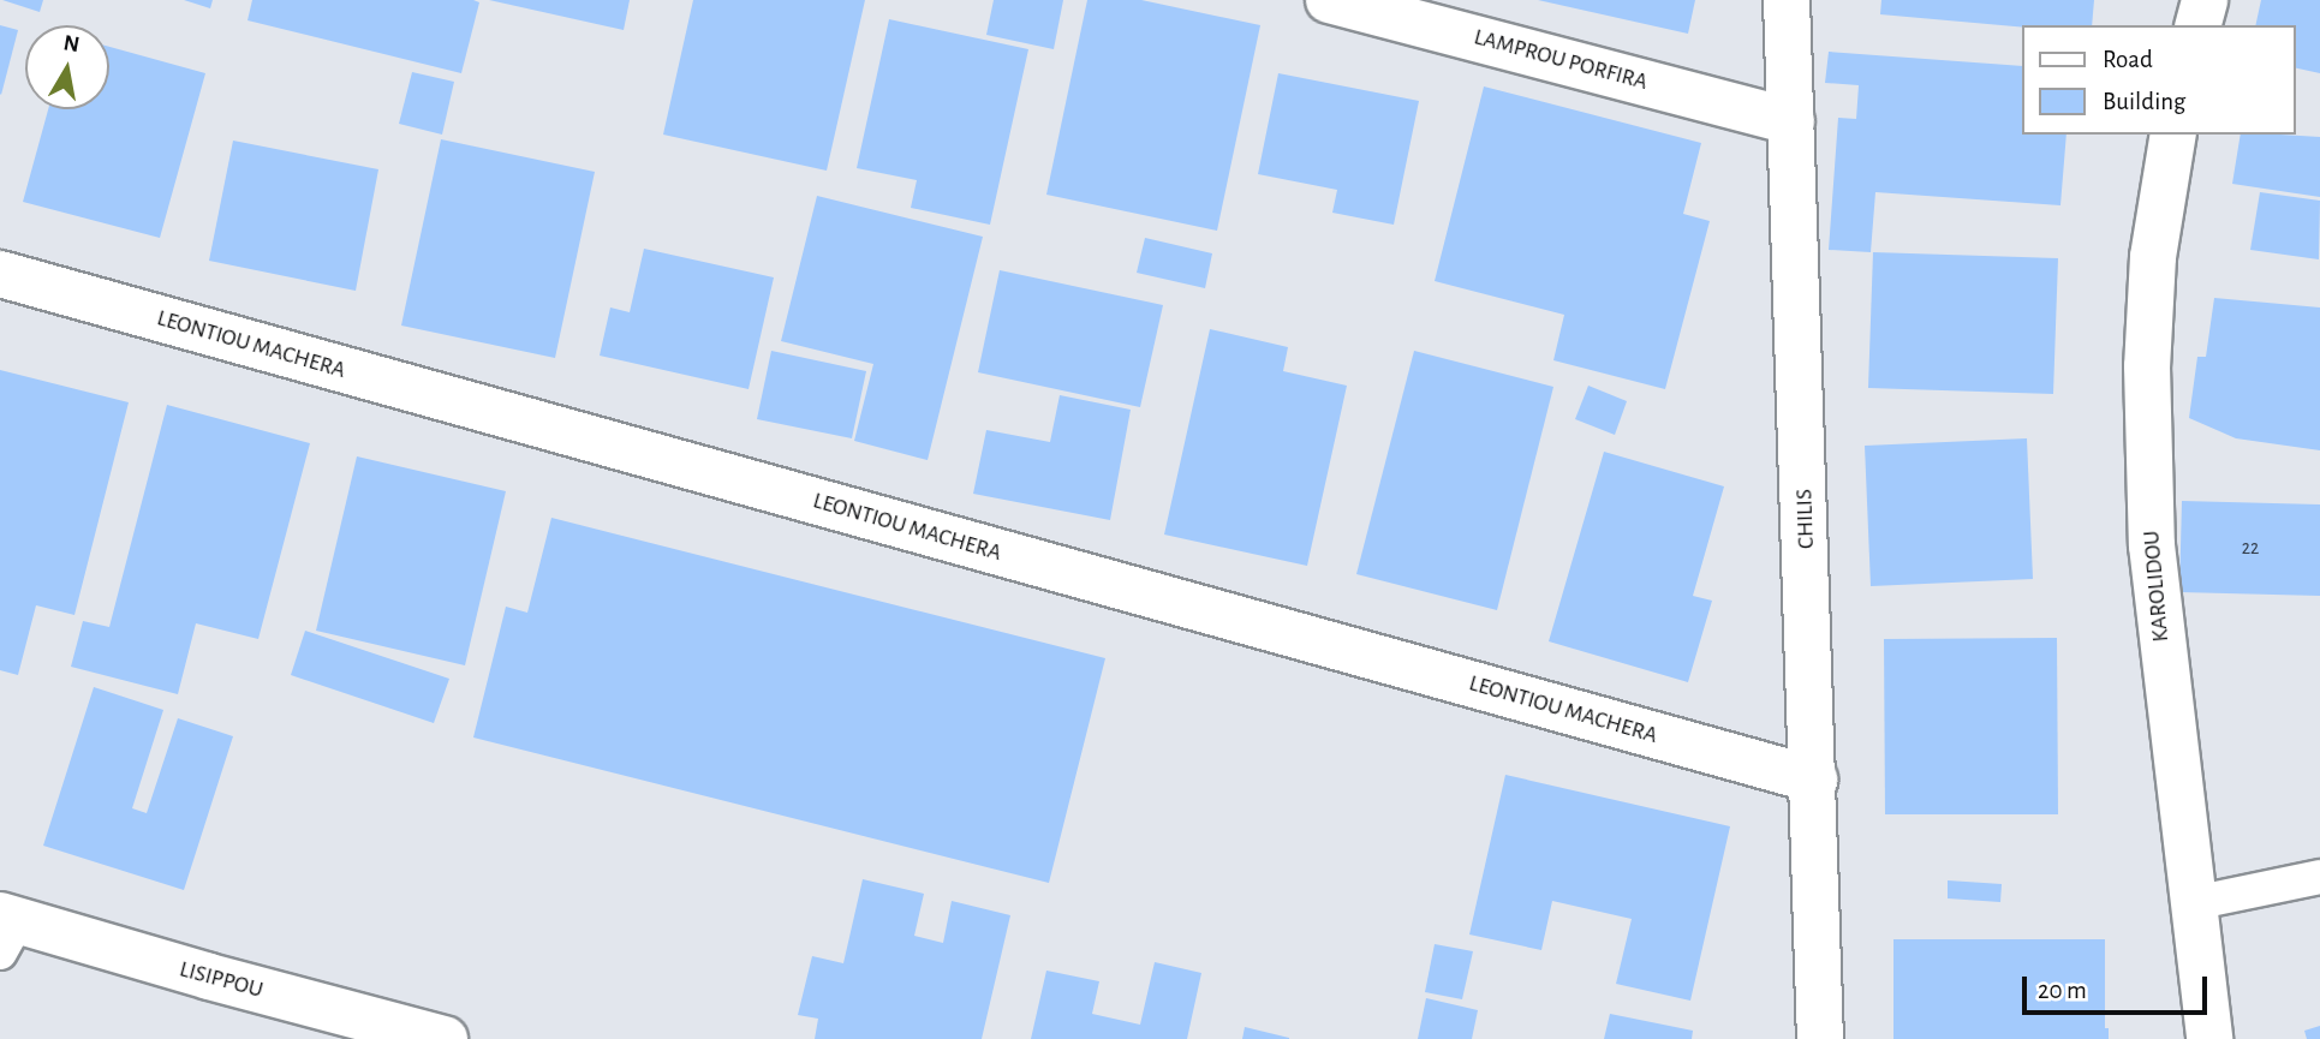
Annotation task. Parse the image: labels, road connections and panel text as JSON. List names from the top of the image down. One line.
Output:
{"streets":{"street":["LAMPROU PORFIRA","LEONTIOU MACHERA","CHILIS","KAROLIDOU","LISIPPOU"]},"crossings":[["LAMPROU PORFIRA","CHILIS"],["LEONTIOU MACHERA","CHILIS"]],"house_numbers":["22"],"legend":["Road","Building"],"scale_bar":"20 m","north":"top"}
